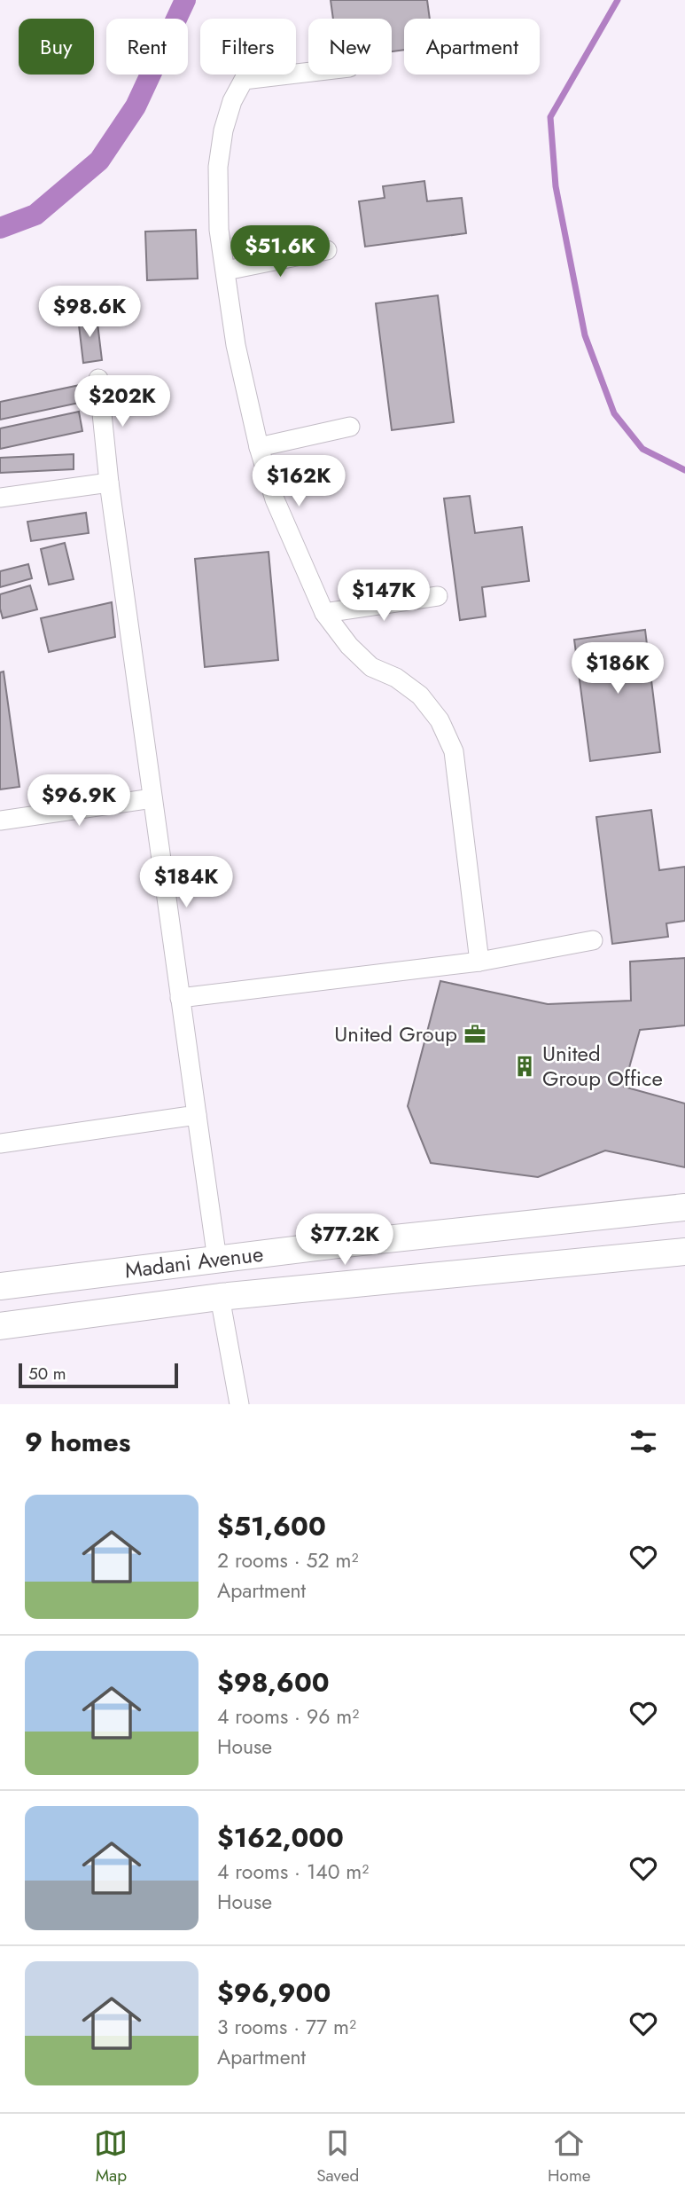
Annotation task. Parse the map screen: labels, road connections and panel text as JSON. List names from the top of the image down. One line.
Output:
{"streets":{"main road":["Madani Avenue"]},"places":{"office":["United Group"],"building":["United Group Office"]},"scale_bar":"50 m","page":{"chip":["Buy","Rent","Filters","New","Apartment"],"price":["$51.6K","$98.6K","$202K","$162K","$147K","$186K","$96.9K","$184K","$77.2K"],"scale":"50 m","heading":"9 homes","list":[{"name":"$51,600","note":"2 rooms · 52 m² · Apartment"},{"name":"$98,600","note":"4 rooms · 96 m² · House"},{"name":"$162,000","note":"4 rooms · 140 m² · House"},{"name":"$96,900","note":"3 rooms · 77 m² · Apartment"}],"tabs":["Map","Saved","Home"]}}
